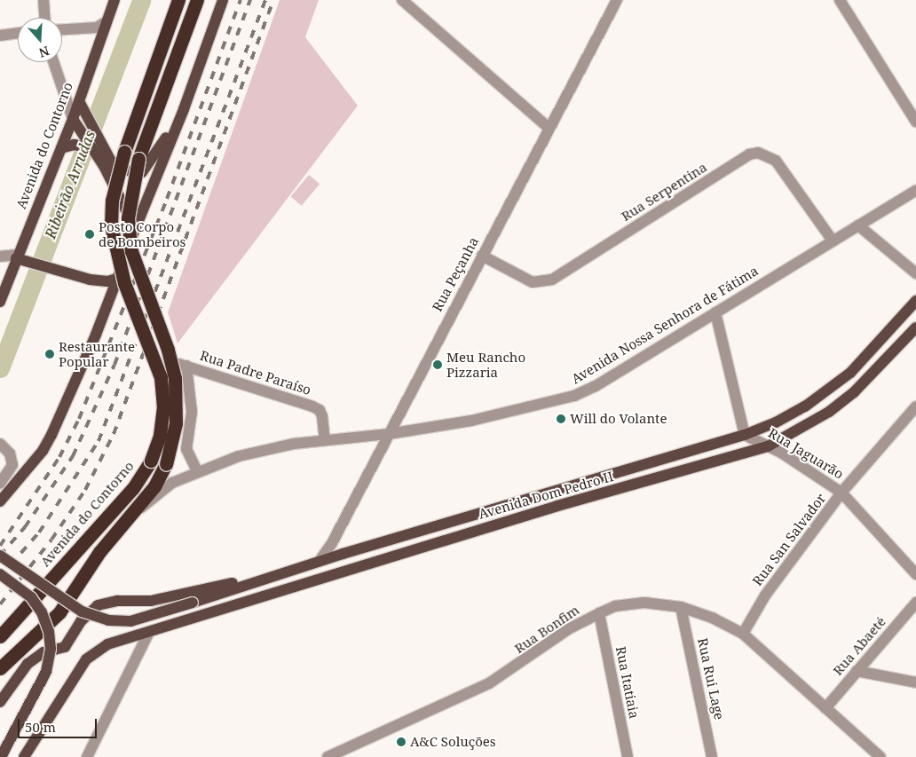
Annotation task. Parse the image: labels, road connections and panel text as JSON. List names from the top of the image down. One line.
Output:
{"streets":{"highway":["Avenida do Contorno"],"main road":["Avenida Dom Pedro II"],"street":["Rua Serpentina","Rua Peçanha","Avenida Nossa Senhora de Fátima","Rua Padre Paraíso","Rua Jaguarão","Rua San Salvador","Rua Bonfim","Rua Abaeté","Rua Rui Lage","Rua Itatiaia"]},"crossings":[["Rua Serpentina","Rua Peçanha"],["Rua Serpentina","Avenida Nossa Senhora de Fátima"],["Rua Peçanha","Avenida Nossa Senhora de Fátima"],["Rua Peçanha","Avenida Dom Pedro II"],["Avenida Nossa Senhora de Fátima","Rua Padre Paraíso"],["Rua Jaguarão","Avenida Dom Pedro II"],["Rua Jaguarão","Rua San Salvador"],["Rua San Salvador","Rua Bonfim"],["Rua Bonfim","Rua Abaeté"],["Rua Bonfim","Rua Rui Lage"],["Rua Bonfim","Rua Itatiaia"]],"water":["Ribeirão Arrudas"],"places":["Posto Corpo de Bombeiros","Restaurante Popular","Meu Rancho Pizzaria","Will do Volante","A&C Soluções"],"scale_bar":"50 m","north":"bottom"}
